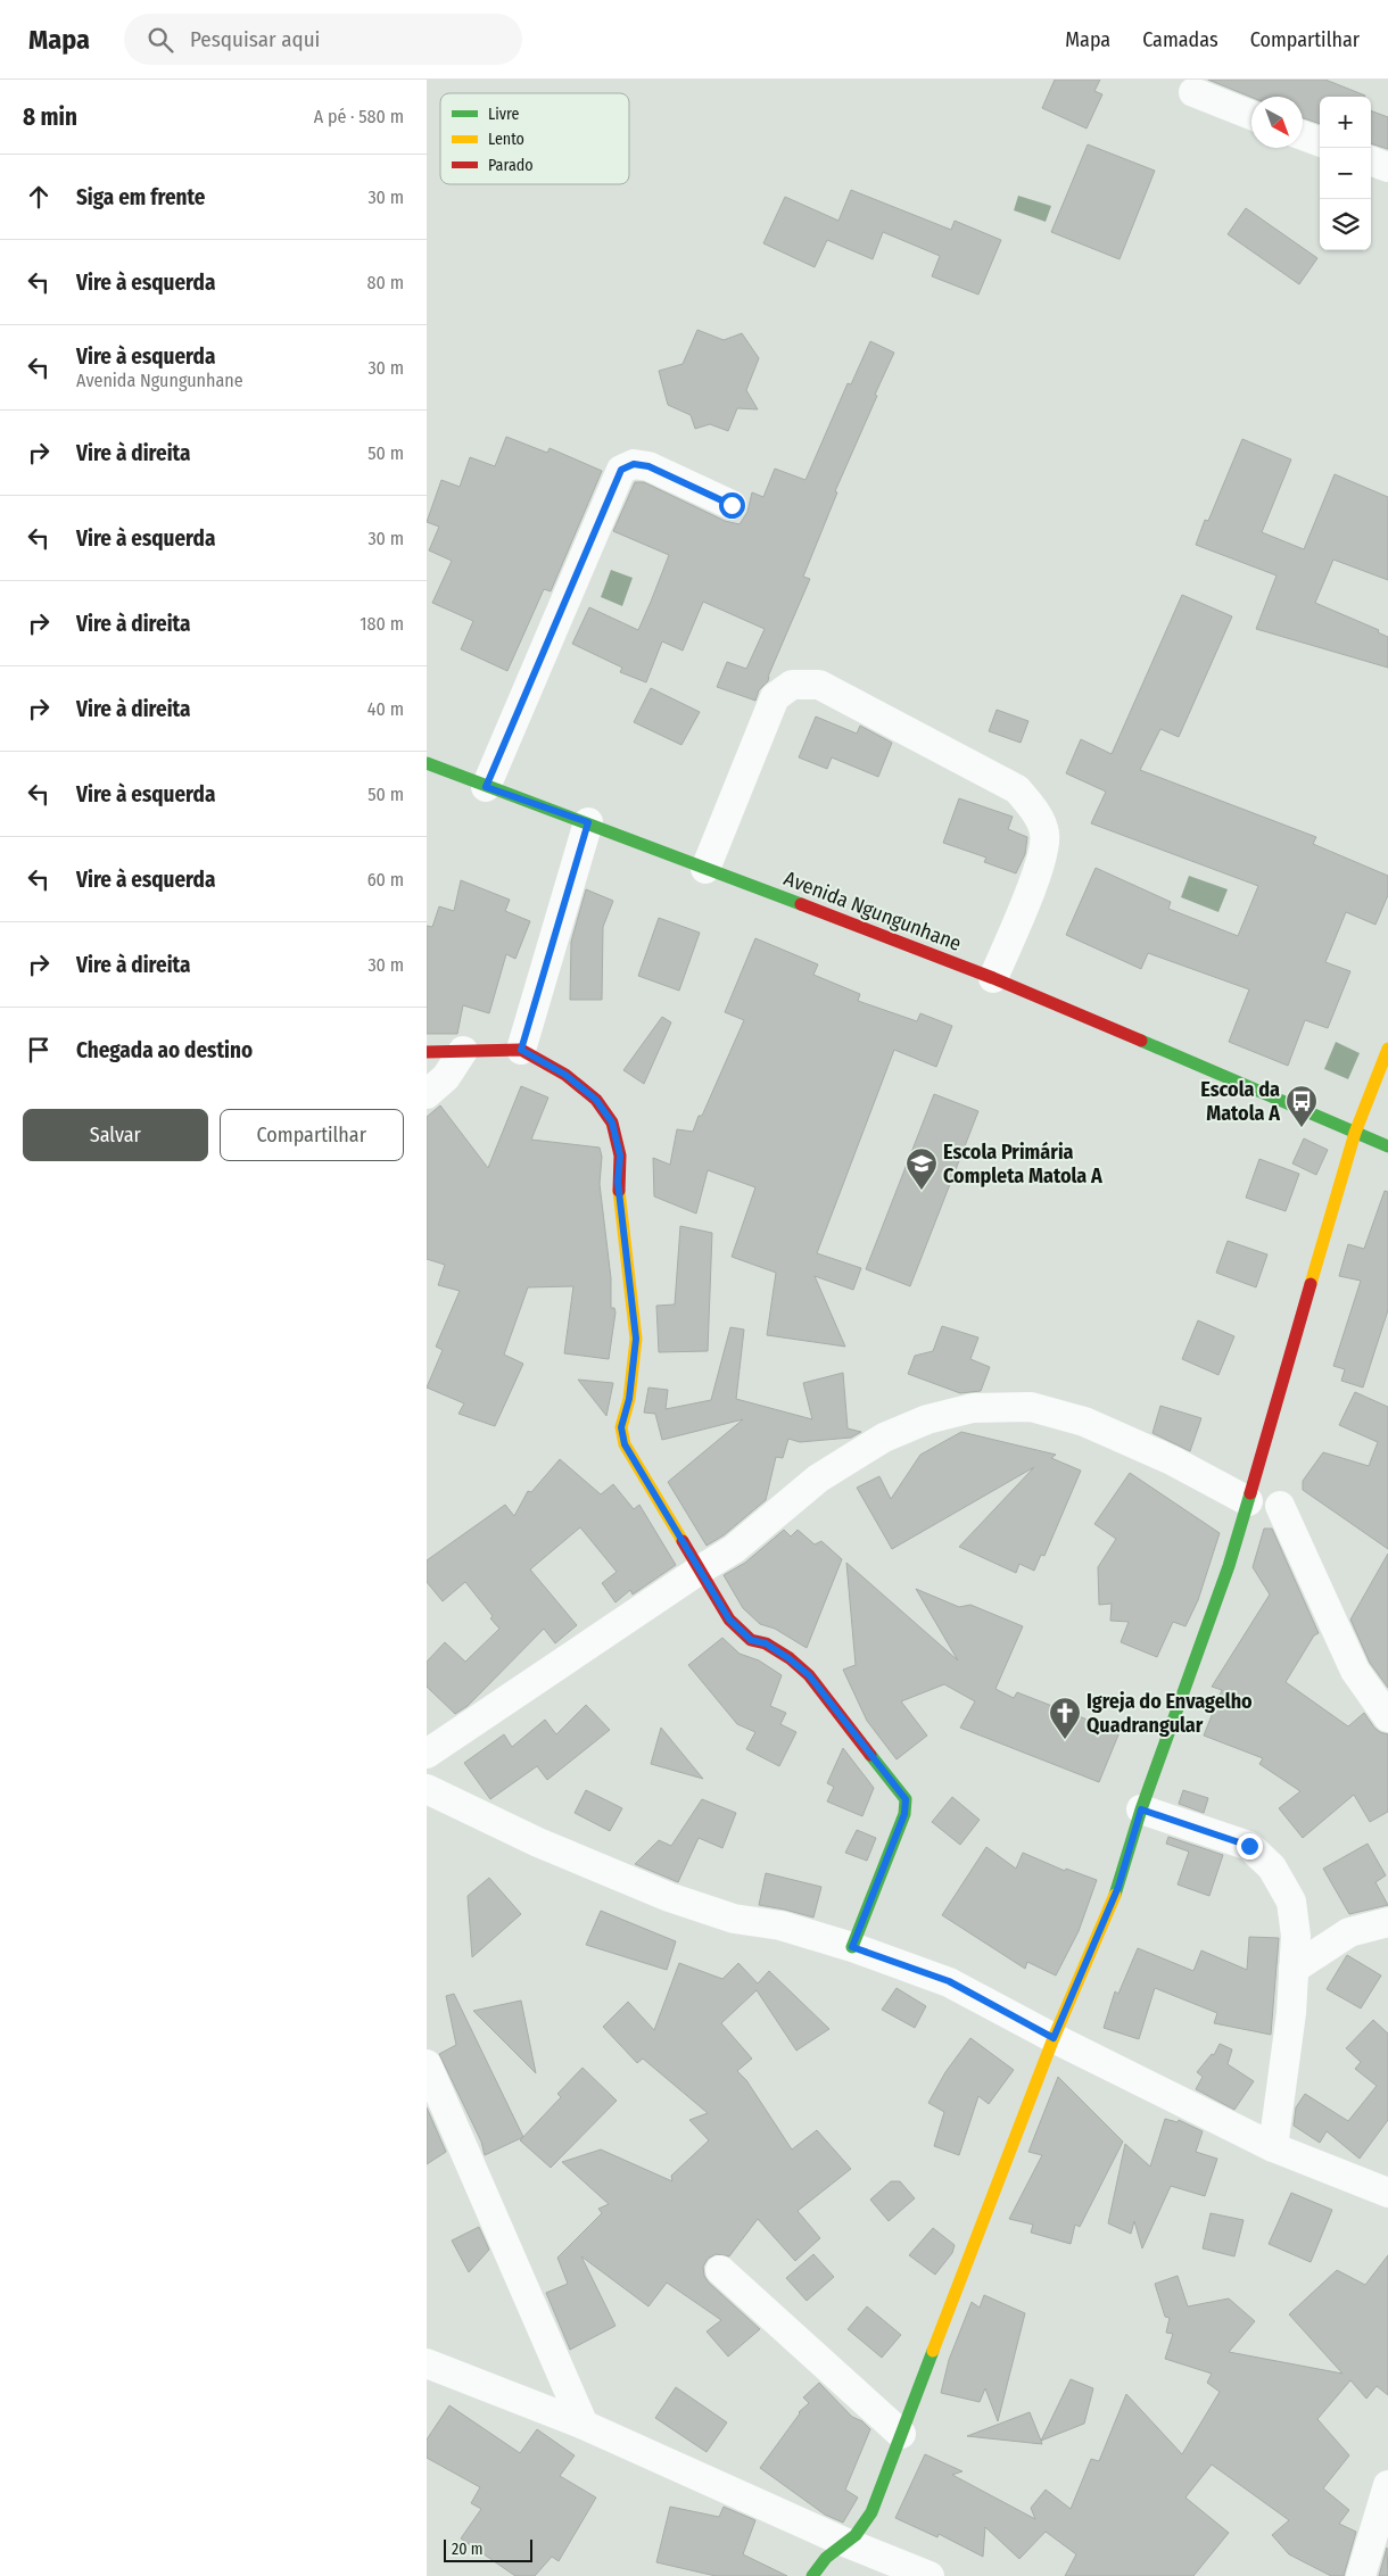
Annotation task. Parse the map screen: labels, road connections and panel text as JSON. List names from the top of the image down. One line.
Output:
{"streets":{"street":["Avenida Ngungunhane"]},"places":{"bus stop":["Escola da Matola A"],"school or university":["Escola Primária Completa Matola A"],"church":["Igreja do Envagelho Quadrangular"]},"legend":["Livre","Lento","Parado"],"scale_bar":"20 m","north":"bottom right","page":{"header":"Mapa","search":"Pesquisar aqui","nav":["Mapa","Camadas","Compartilhar"],"heading":["8 min","A pé · 580 m"],"map_buttons":["+","−"],"list":[["Siga em frente","30 m"],["Vire à esquerda","80 m"],["Vire à esquerda","Avenida Ngungunhane","30 m"],["Vire à direita","50 m"],["Vire à esquerda","30 m"],["Vire à direita","180 m"],["Vire à direita","40 m"],["Vire à esquerda","50 m"],["Vire à esquerda","60 m"],["Vire à direita","30 m"],"Chegada ao destino"],"buttons":["Salvar","Compartilhar"],"scale":"20 m"}}
